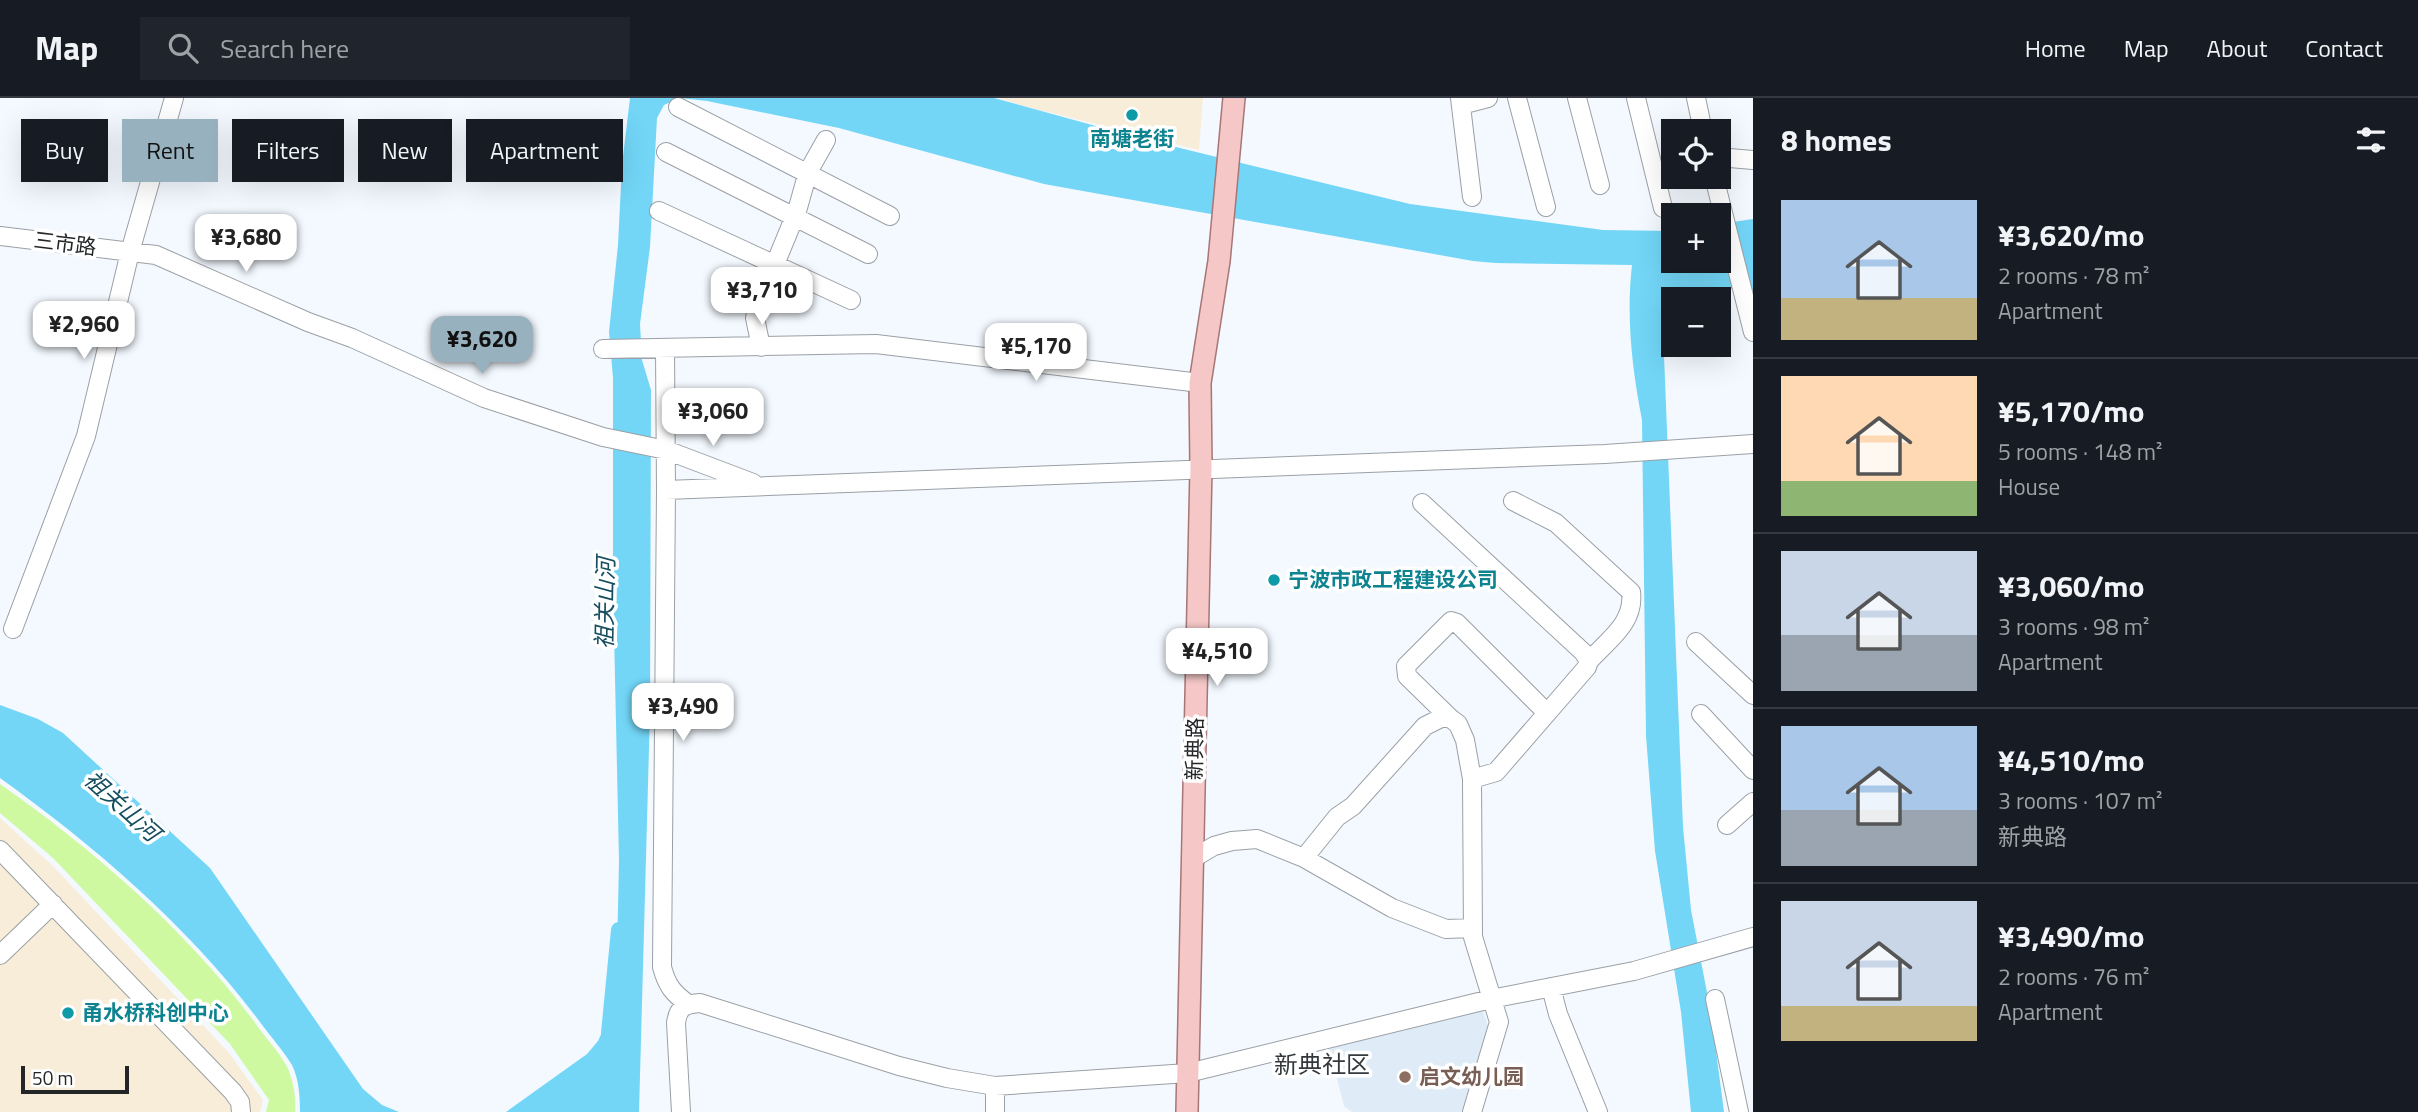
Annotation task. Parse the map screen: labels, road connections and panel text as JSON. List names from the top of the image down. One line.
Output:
{"streets":{"main road":["新典路"],"street":["三市路"]},"districts":["新典社区"],"water":["祖关山河"],"places":["南塘老街","宁波市政工程建设公司","甬水桥科创中心","启文幼儿园"],"scale_bar":"50 m","page":{"header":"Map","search":"Search here","nav":["Home","Map","About","Contact"],"heading":"8 homes","map_buttons":["+","−"],"chip":["Buy","Rent","Filters","New","Apartment"],"list":[{"name":"¥3,620/mo","note":"2 rooms · 78 m² · Apartment"},{"name":"¥5,170/mo","note":"5 rooms · 148 m² · House"},{"name":"¥3,060/mo","note":"3 rooms · 98 m² · Apartment"},{"name":"¥4,510/mo","note":"3 rooms · 107 m² · 新典路"},{"name":"¥3,490/mo","note":"2 rooms · 76 m² · Apartment"}],"price":["¥3,680","¥3,710","¥2,960","¥3,620","¥5,170","¥3,060","¥4,510","¥3,490"],"scale":"50 m"}}
